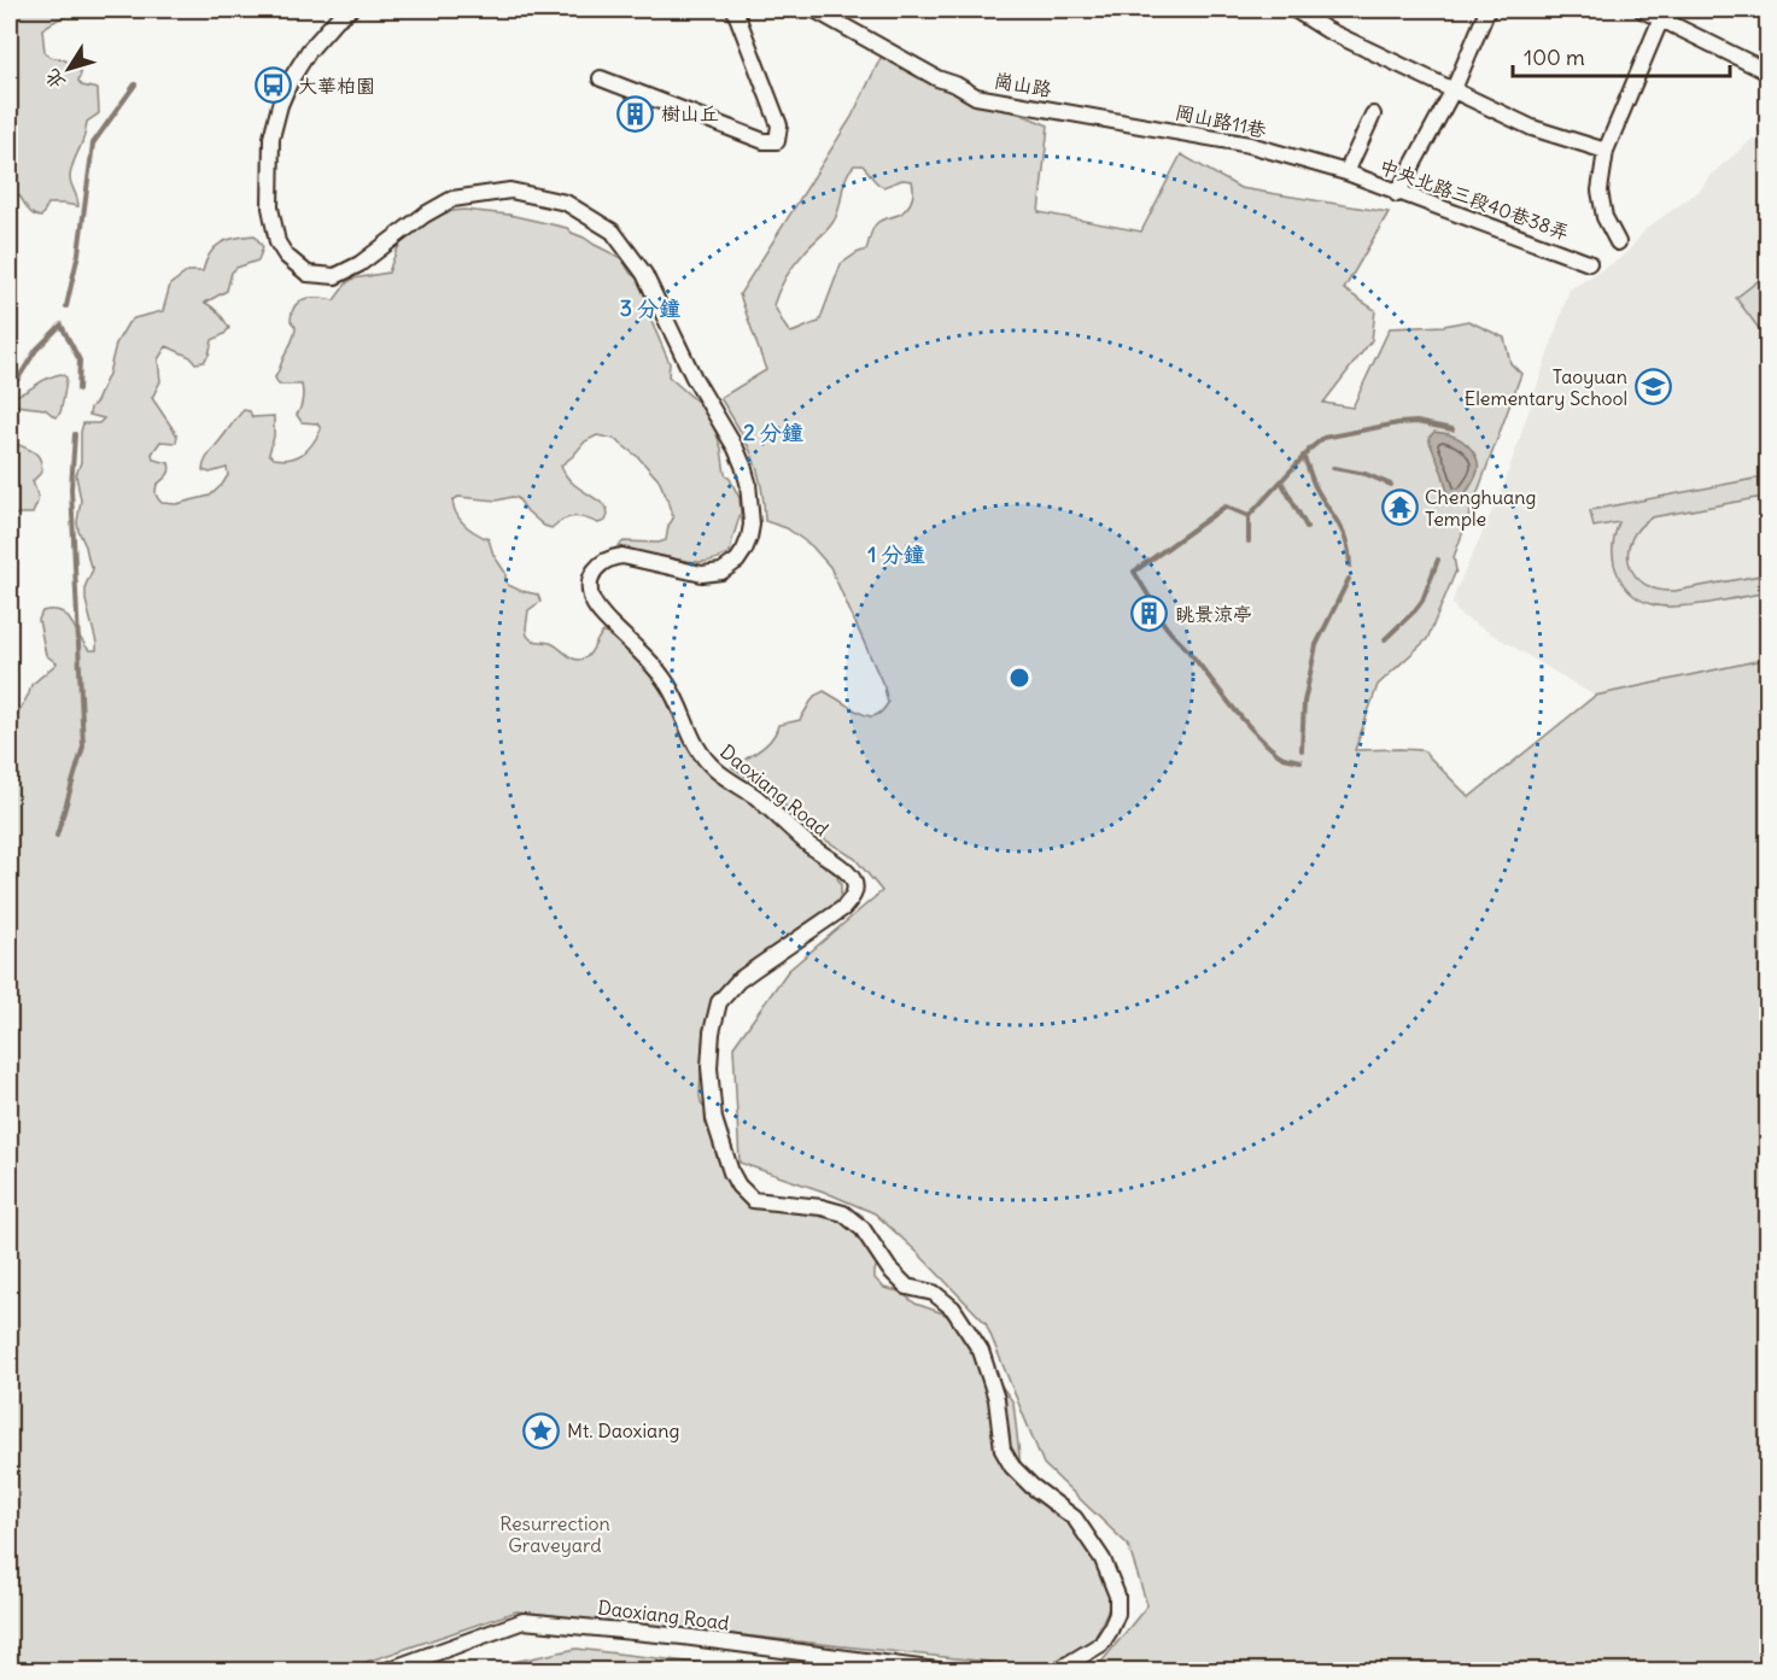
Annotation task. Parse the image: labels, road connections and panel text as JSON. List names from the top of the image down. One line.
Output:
{"streets":{"street":["崗山路","岡山路11巷","中央北路三段40巷38弄","Daoxiang Road"]},"crossings":[["崗山路","岡山路11巷"],["岡山路11巷","中央北路三段40巷38弄"]],"parks":["Resurrection Graveyard"],"places":{"bus stop":["大華柏園"],"building":["樹山丘","眺景涼亭"],"school or university":["Taoyuan Elementary School"],"temple":["Chenghuang Temple"],"place":["Mt. Daoxiang"]},"scale_bar":"100 m","north":"bottom left","rings":["3 分鐘","2 分鐘","1 分鐘"]}
